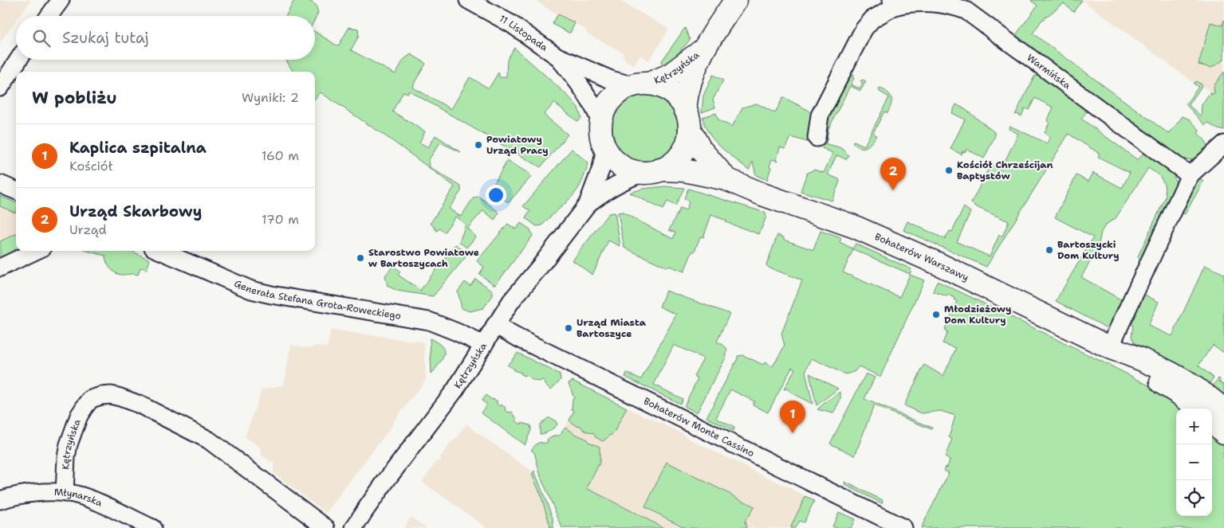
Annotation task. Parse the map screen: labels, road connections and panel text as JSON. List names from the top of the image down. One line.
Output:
{"streets":{"street":["11 Listopada","Kętrzyńska","Warmińska","Bohaterów Warszawy","Generała Stefana Grota-Roweckiego","Bohaterów Monte Cassino","Młynarska"]},"crossings":[["11 Listopada","Kętrzyńska"],["11 Listopada","Bohaterów Warszawy"],["Kętrzyńska","Bohaterów Warszawy"],["Kętrzyńska","Generała Stefana Grota-Roweckiego"],["Kętrzyńska","Bohaterów Monte Cassino"],["Kętrzyńska","Młynarska"]],"places":["Powiatowy Urząd Pracy","Kościół Chrześcijan Baptystów","Bartoszycki Dom Kultury","Starostwo Powiatowe w Bartoszycach","Młodzieżowy Dom Kultury","Urząd Miasta Bartoszyce"],"page":{"search":"Szukaj tutaj","heading":["W pobliżu","Wyniki: 2"],"list":[{"mark":"1","name":"Kaplica szpitalna","note":"Kościół","value":"160 m"},{"mark":"2","name":"Urząd Skarbowy","note":"Urząd","value":"170 m"}],"pins":["2","1"],"map_buttons":["+","−"]}}
